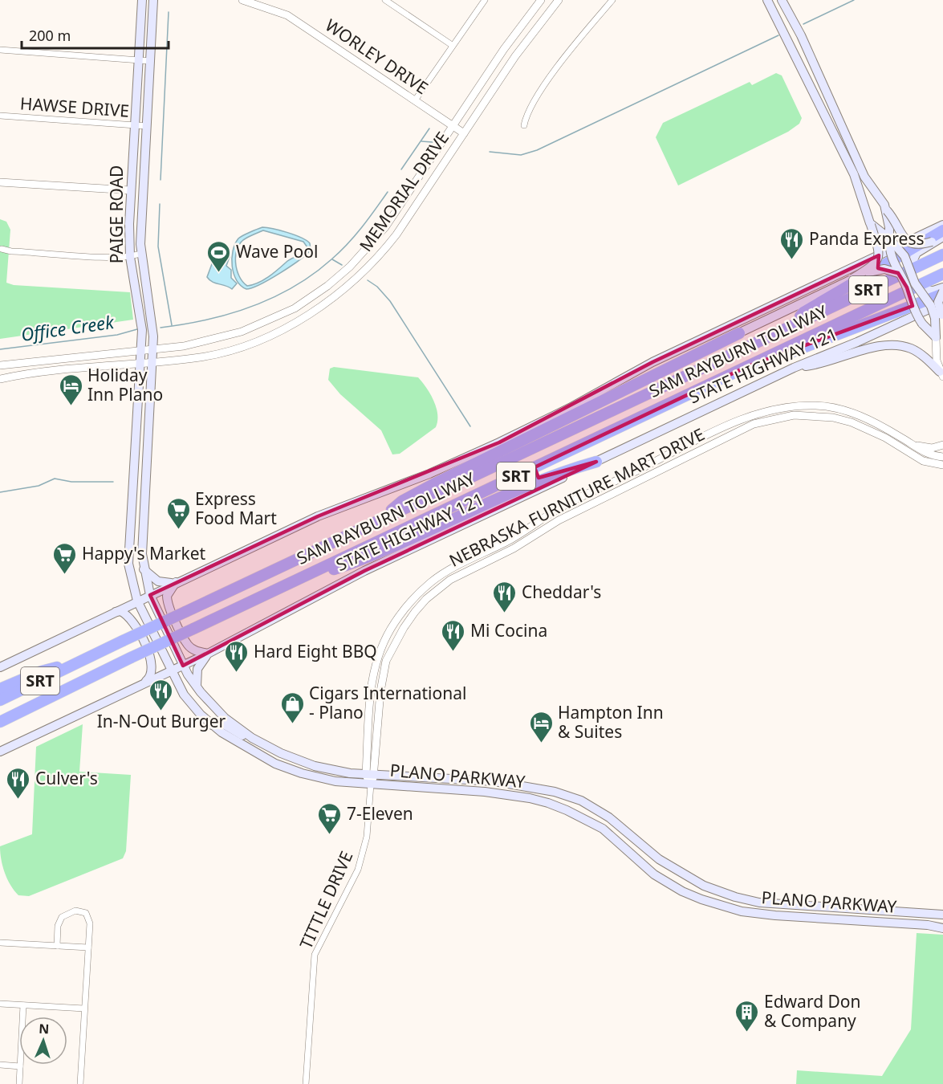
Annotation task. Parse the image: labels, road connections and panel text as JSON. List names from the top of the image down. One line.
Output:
{"streets":{"highway":["SRT","SAM RAYBURN TOLLWAY"],"main road":["PAIGE ROAD","STATE HIGHWAY 121","PLANO PARKWAY"],"street":["WORLEY DRIVE","HAWSE DRIVE","MEMORIAL DRIVE","NEBRASKA FURNITURE MART DRIVE","TITTLE DRIVE"]},"crossings":[["WORLEY DRIVE","MEMORIAL DRIVE"],["HAWSE DRIVE","PAIGE ROAD"],["MEMORIAL DRIVE","PAIGE ROAD"],["PAIGE ROAD","PLANO PARKWAY"],["STATE HIGHWAY 121","PLANO PARKWAY"],["NEBRASKA FURNITURE MART DRIVE","PLANO PARKWAY"],["NEBRASKA FURNITURE MART DRIVE","TITTLE DRIVE"],["PLANO PARKWAY","TITTLE DRIVE"]],"water":["Office Creek"],"places":{"restaurant":["Panda Express","Cheddar's","Mi Cocina","Hard Eight BBQ","In-N-Out Burger","Culver's"],"sports":["Wave Pool"],"hotel":["Holiday Inn Plano","Hampton Inn & Suites"],"supermarket":["Express Food Mart","Happy's Market","7-Eleven"],"shop":["Cigars International - Plano"],"building":["Edward Don & Company"]},"scale_bar":"200 m","north":"top"}
